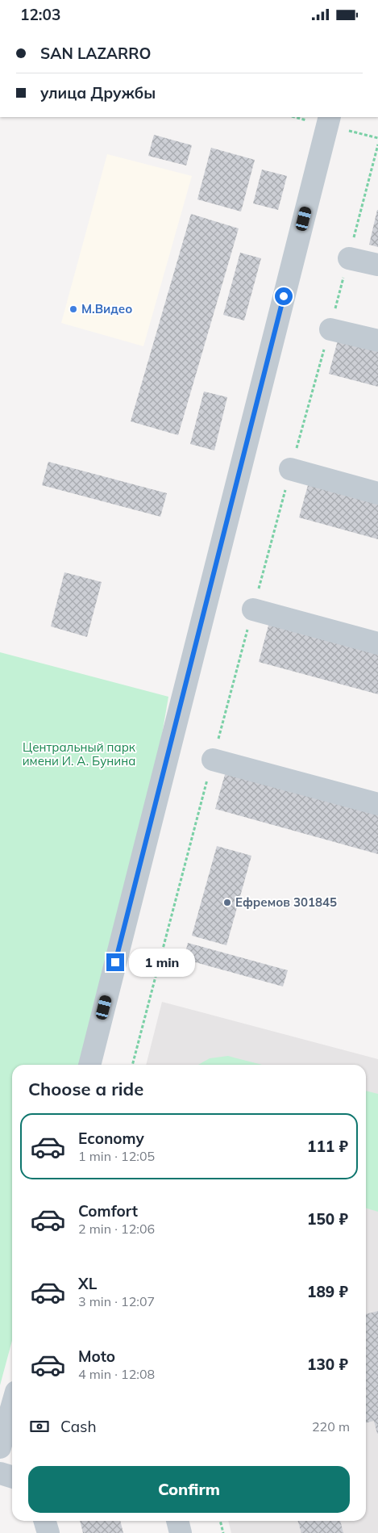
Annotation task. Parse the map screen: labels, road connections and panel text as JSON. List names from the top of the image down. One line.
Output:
{"parks":["Центральный парк имени И. А. Бунина"],"places":["М.Видео","Ефремов 301845"],"page":{"status":"12:03","banner":["SAN LAZARRO","улица Дружбы"],"bubble":"1 min","heading":"Choose a ride","list":[{"name":"Economy","note":"1 min · 12:05","value":"111 ₽"},{"name":"Comfort","note":"2 min · 12:06","value":"150 ₽"},{"name":"XL","note":"3 min · 12:07","value":"189 ₽"},{"name":"Moto","note":"4 min · 12:08","value":"130 ₽"}],"pay":["Cash","220 m"],"buttons":"Confirm"}}
